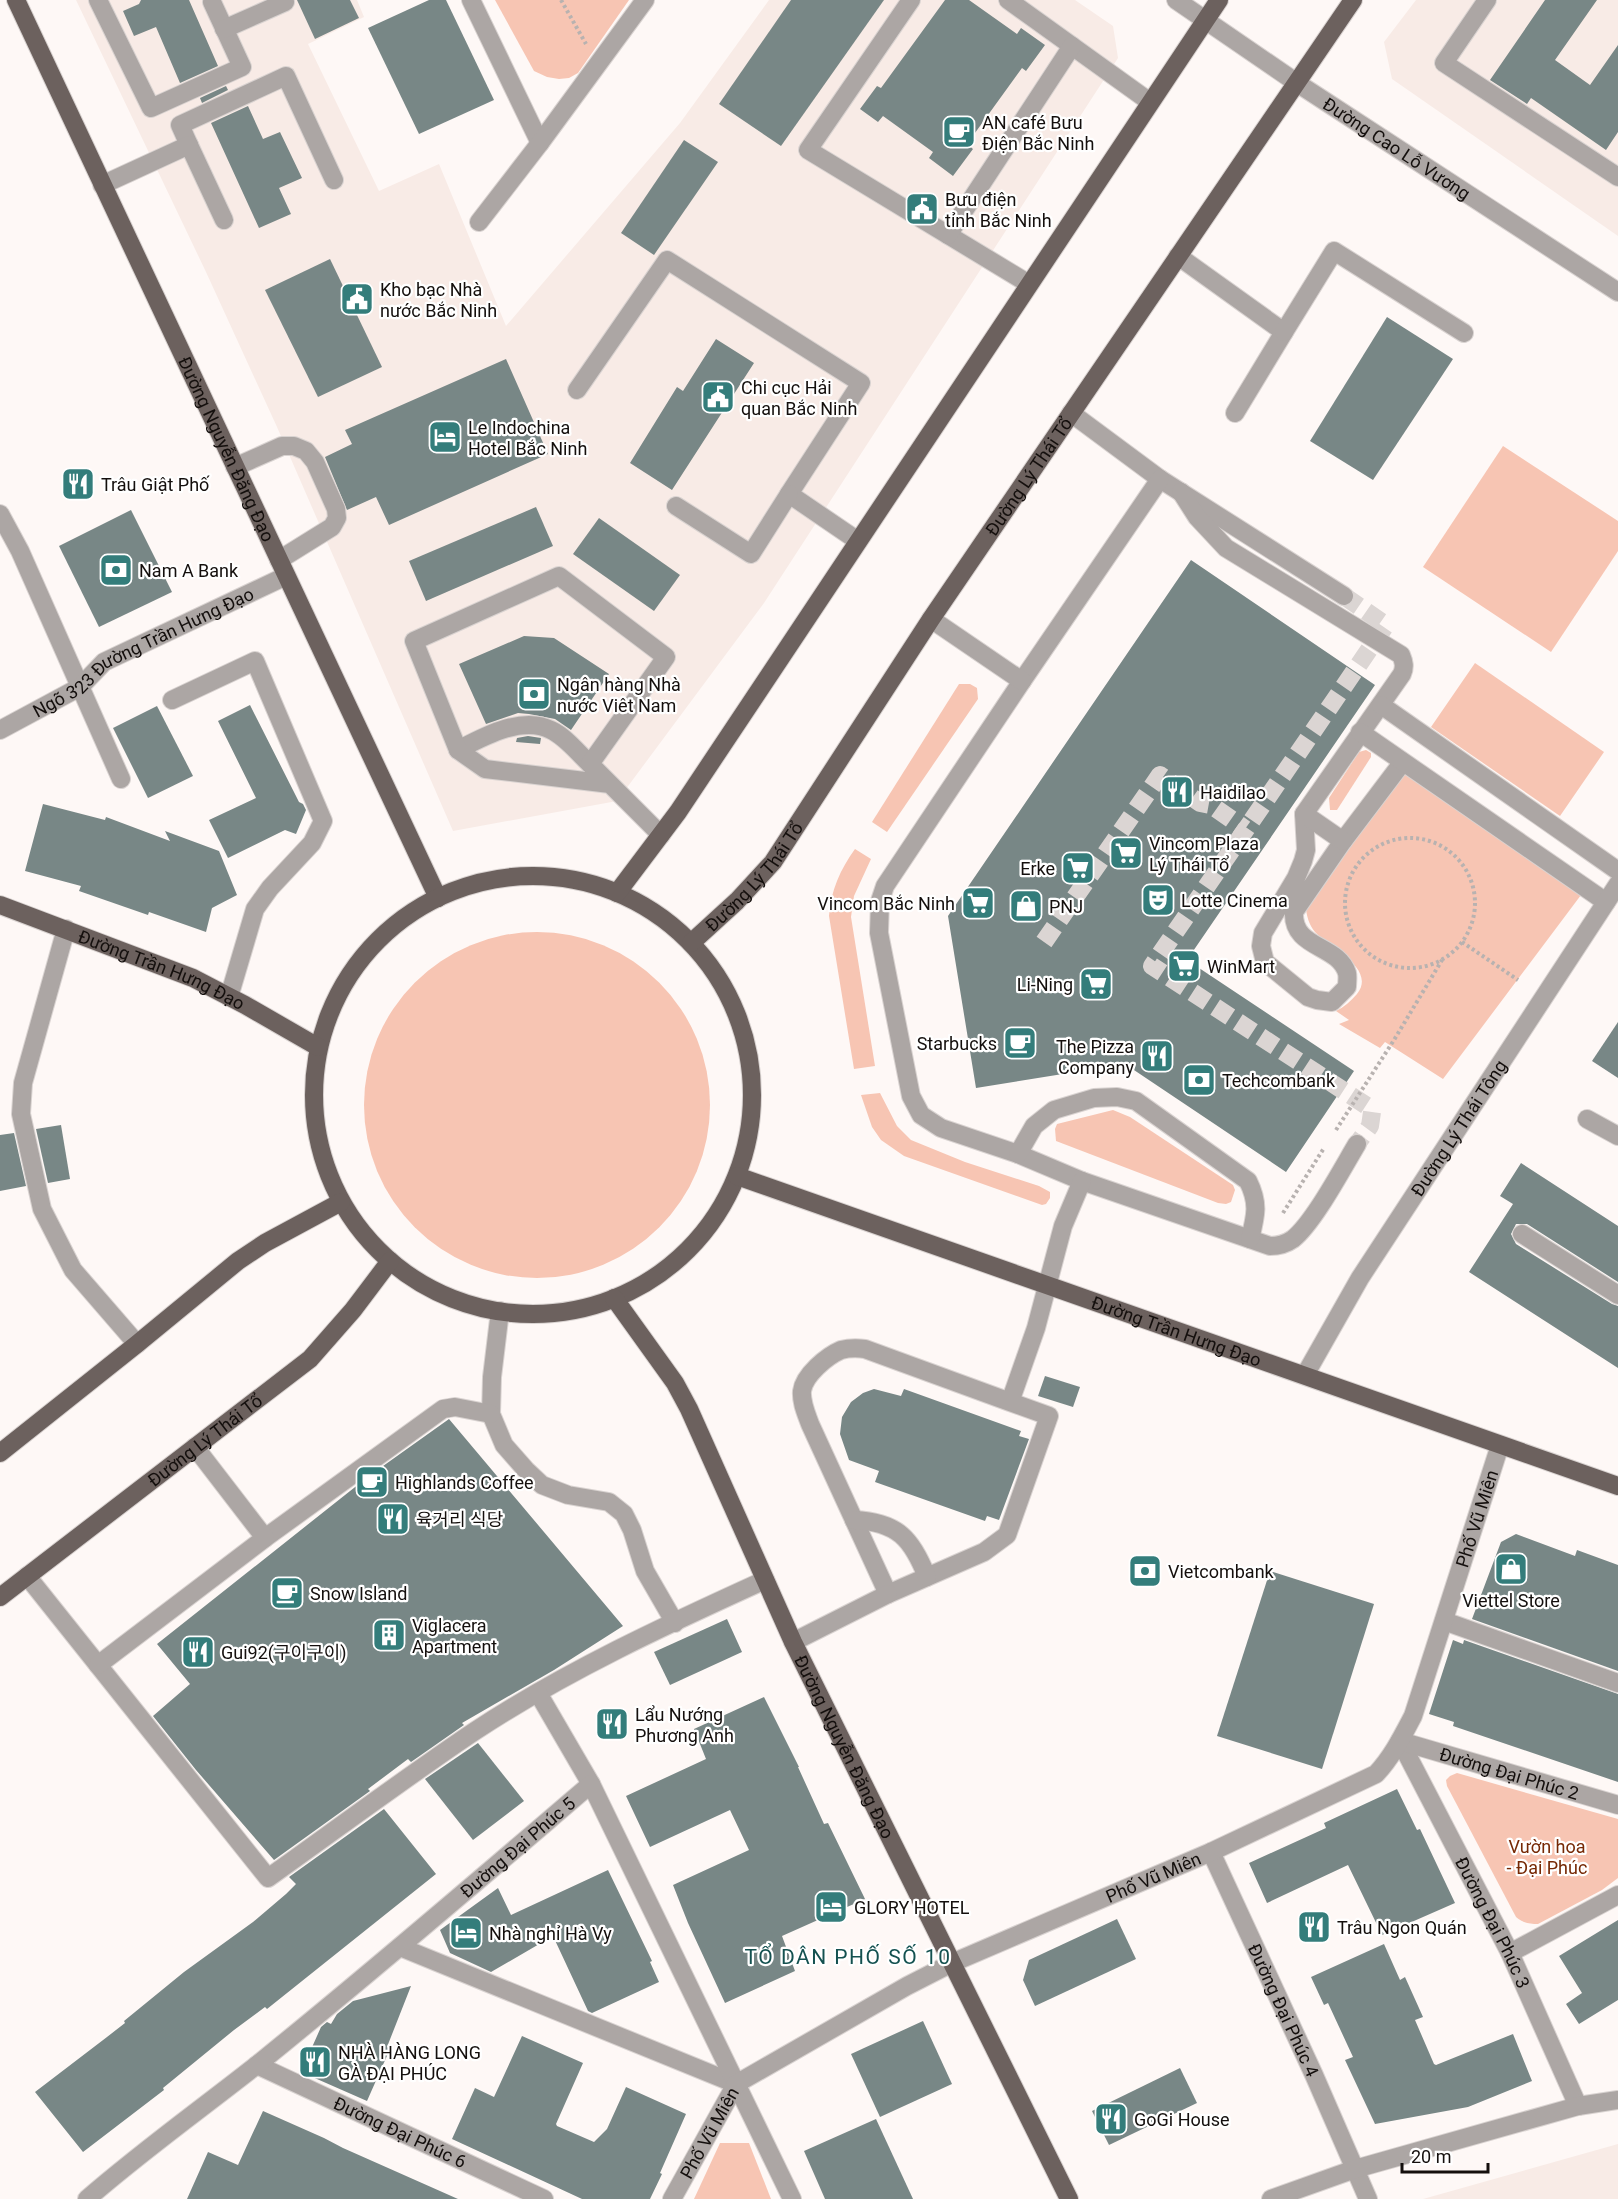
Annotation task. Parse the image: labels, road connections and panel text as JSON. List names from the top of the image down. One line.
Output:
{"streets":{"main road":["Đường Nguyễn Đăng Đạo","Đường Lý Thái Tổ","Đường Trần Hưng Đạo"],"street":["Đường Cao Lỗ Vương","Ngõ 323 Đường Trần Hưng Đạo","Đường Lý Thái Tông","Phố Vũ Miên","Đường Đại Phúc 2","Đường Đại Phúc 5","Đường Đại Phúc 3","Đường Đại Phúc 4","Đường Đại Phúc 6"]},"crossings":[["Đường Cao Lỗ Vương","Đường Lý Thái Tổ"],["Đường Nguyễn Đăng Đạo","Ngõ 323 Đường Trần Hưng Đạo"],["Đường Nguyễn Đăng Đạo","Phố Vũ Miên"],["Đường Trần Hưng Đạo","Đường Lý Thái Tông"],["Đường Trần Hưng Đạo","Phố Vũ Miên"],["Phố Vũ Miên","Đường Đại Phúc 2"],["Phố Vũ Miên","Đường Đại Phúc 5"],["Phố Vũ Miên","Đường Đại Phúc 3"],["Phố Vũ Miên","Đường Đại Phúc 4"],["Đường Đại Phúc 2","Đường Đại Phúc 3"],["Đường Đại Phúc 5","Đường Đại Phúc 6"]],"districts":["TỔ DÂN PHỐ SỐ 10"],"parks":["Vườn hoa - Đại Phúc"],"places":{"cafe":["AN café Bưu Điện Bắc Ninh","Starbucks","Highlands Coffee","Snow Island"],"public building":["Bưu điện tỉnh Bắc Ninh","Kho bạc Nhà nước Bắc Ninh","Chi cục Hải quan Bắc Ninh"],"hotel":["Le Indochina Hotel Bắc Ninh","GLORY HOTEL","Nhà nghỉ Hà Vy"],"restaurant":["Trâu Giật Phố","Haidilao","The Pizza Company","육거리 식당","Gui92(구이구이)","Lẩu Nướng Phương Anh","Trâu Ngon Quán","NHÀ HÀNG LONG GÀ ĐẠI PHÚC","GoGi House"],"bank":["Nam A Bank","Ngân hàng Nhà nước Viêt Nam","Techcombank","Vietcombank"],"supermarket":["Vincom Plaza Lý Thái Tổ","Erke","Vincom Bắc Ninh","WinMart","Li-Ning"],"theatre":["Lotte Cinema"],"shop":["PNJ","Viettel Store"],"building":["Viglacera Apartment"]},"scale_bar":"20 m"}
